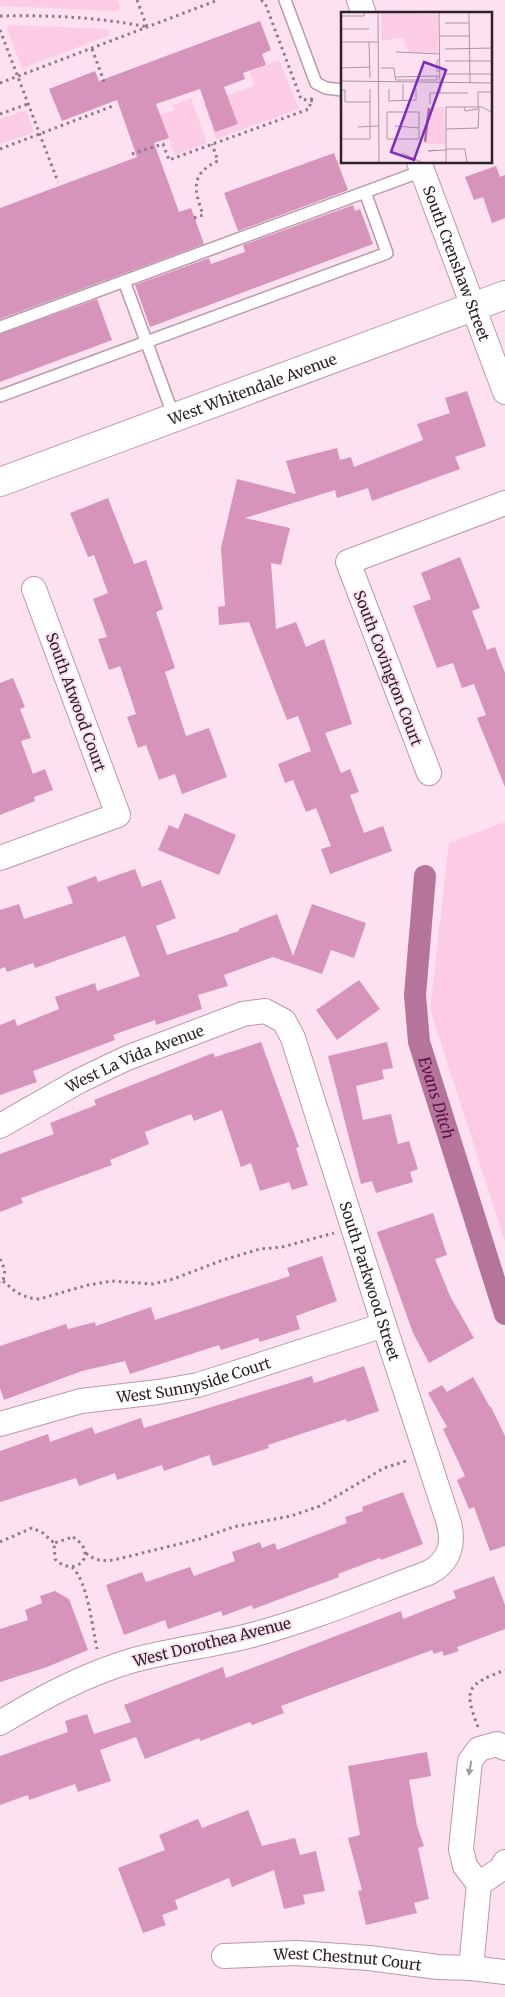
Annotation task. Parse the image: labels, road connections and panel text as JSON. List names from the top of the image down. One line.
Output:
{"streets":{"street":["South Crenshaw Street","West Whitendale Avenue","South Covington Court","South Atwood Court","West La Vida Avenue","South Parkwood Street","West Sunnyside Court","West Dorothea Avenue","West Chestnut Court"]},"crossings":[["South Crenshaw Street","West Whitendale Avenue"],["West La Vida Avenue","South Parkwood Street"],["South Parkwood Street","West Sunnyside Court"],["South Parkwood Street","West Dorothea Avenue"]],"water":["Evans Ditch"]}
